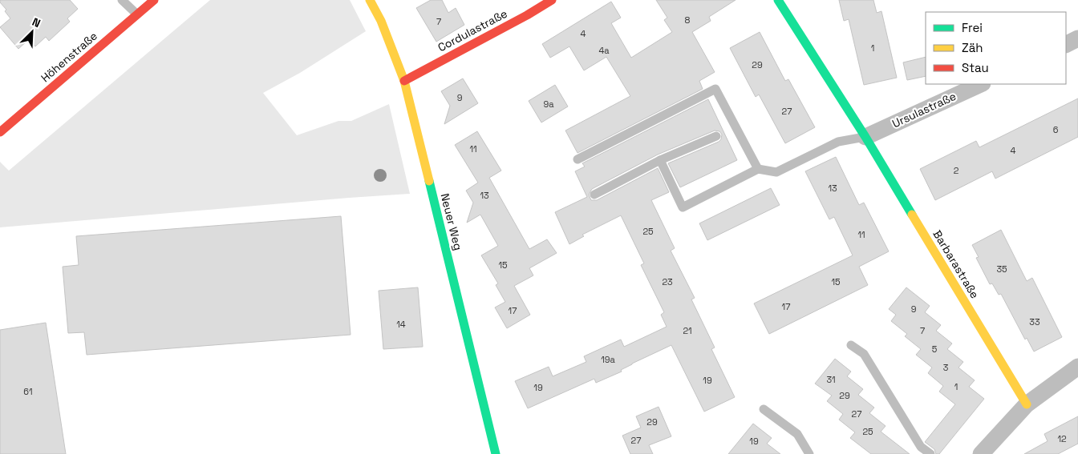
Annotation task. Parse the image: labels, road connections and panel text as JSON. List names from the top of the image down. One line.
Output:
{"streets":{"street":["Cordulastraße","Höhenstraße","Ursulastraße","Neuer Weg","Barbarastraße"]},"crossings":[["Cordulastraße","Neuer Weg"],["Ursulastraße","Barbarastraße"]],"house_numbers":["8","7","4","1","4a","29","9","9a","27","6","11","4","2","13","13","25","11","15","35","23","15","17","9","17","33","14","21","7","5","19a","3","31","19","1","19","61","29","27","29","25","12","27","19"],"legend":["Frei","Zäh","Stau"],"north":"top right"}
